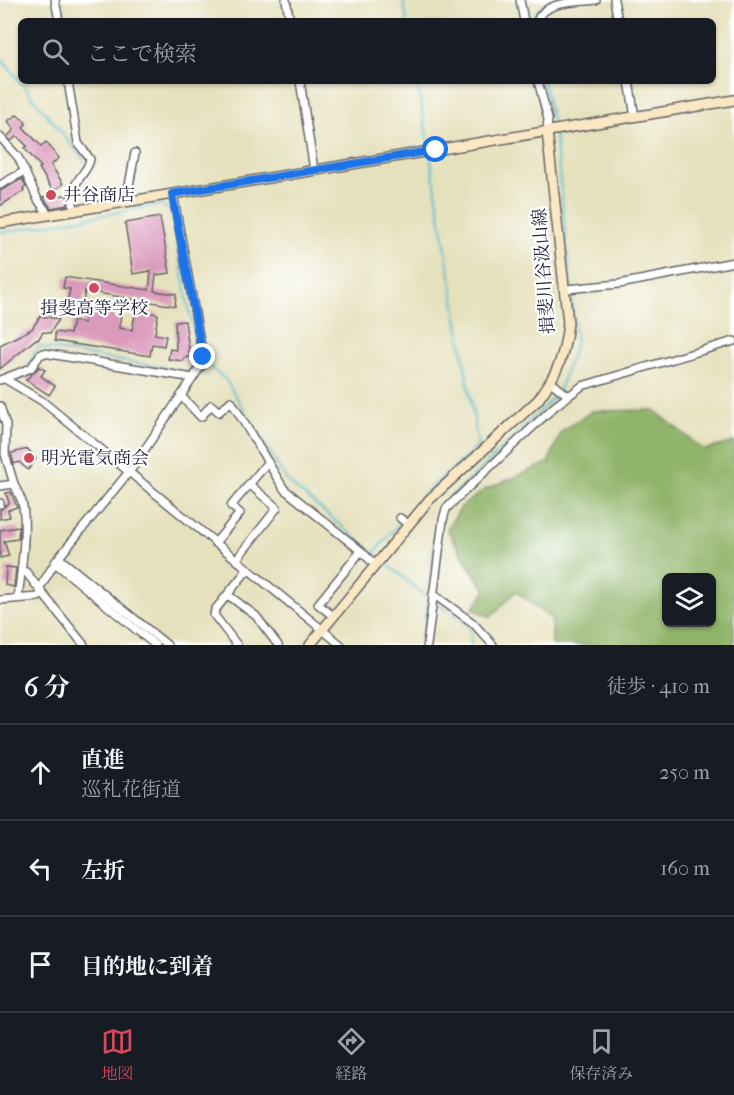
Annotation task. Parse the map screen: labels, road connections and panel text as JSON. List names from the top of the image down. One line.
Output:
{"streets":{"main road":["揖斐川谷汲山線"]},"places":["井谷商店","揖斐高等学校","明光電気商会"],"page":{"search":"ここで検索","heading":["6 分","徒歩 · 410 m"],"list":[["直進","巡礼花街道","250 m"],["左折","160 m"],"目的地に到着"],"nav":["地図","経路","保存済み"]}}
